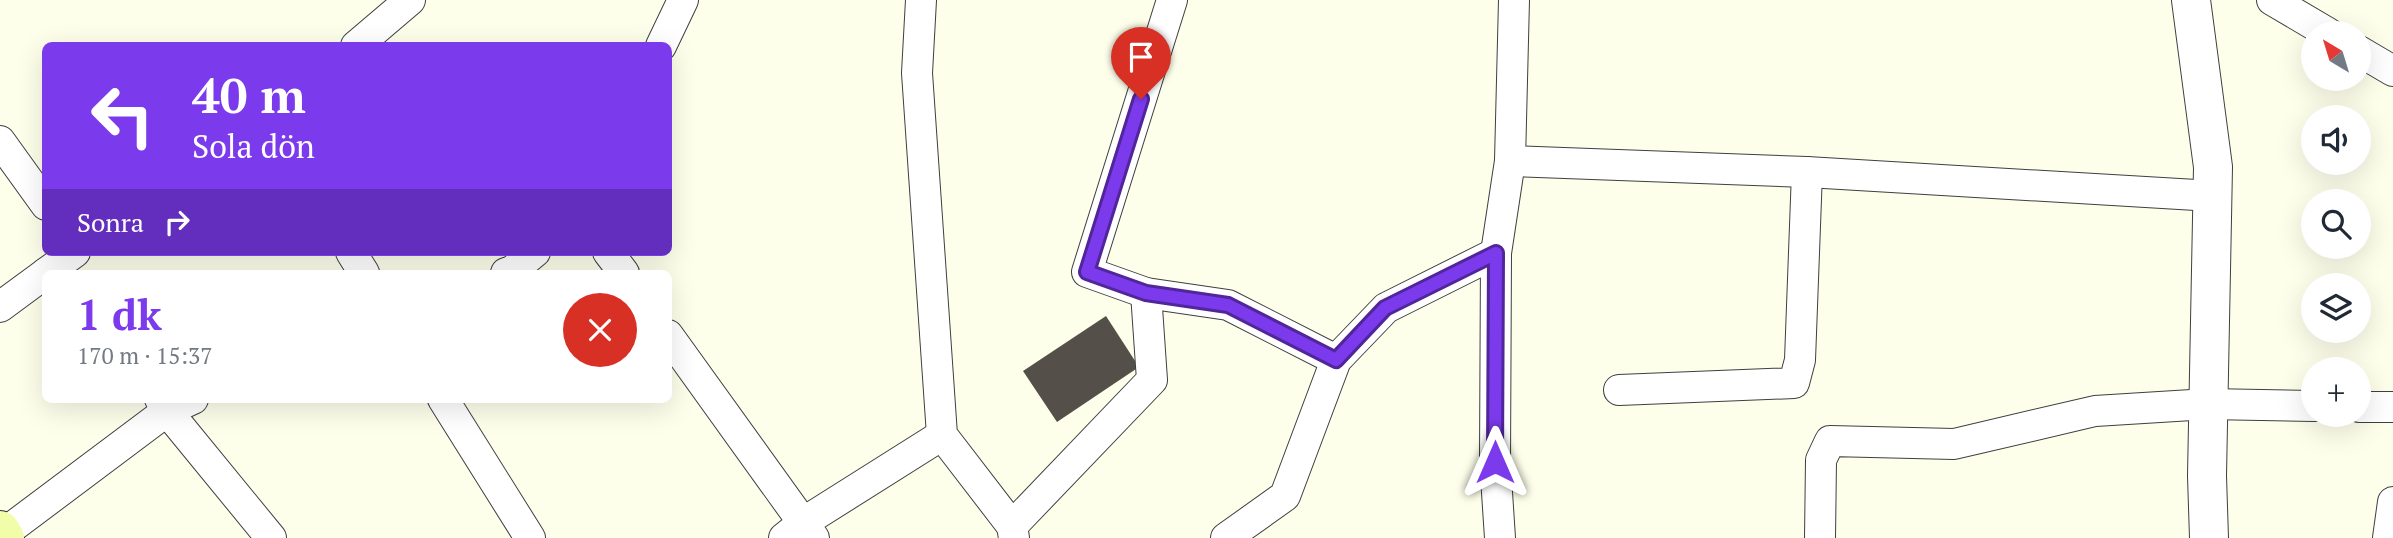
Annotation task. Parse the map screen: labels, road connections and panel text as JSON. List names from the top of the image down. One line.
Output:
{"north":"top left","page":{"map_buttons":"+","turn":["40 m","Sola dön"],"then":"Sonra","heading":["1 dk","170 m · 15:37"]}}
